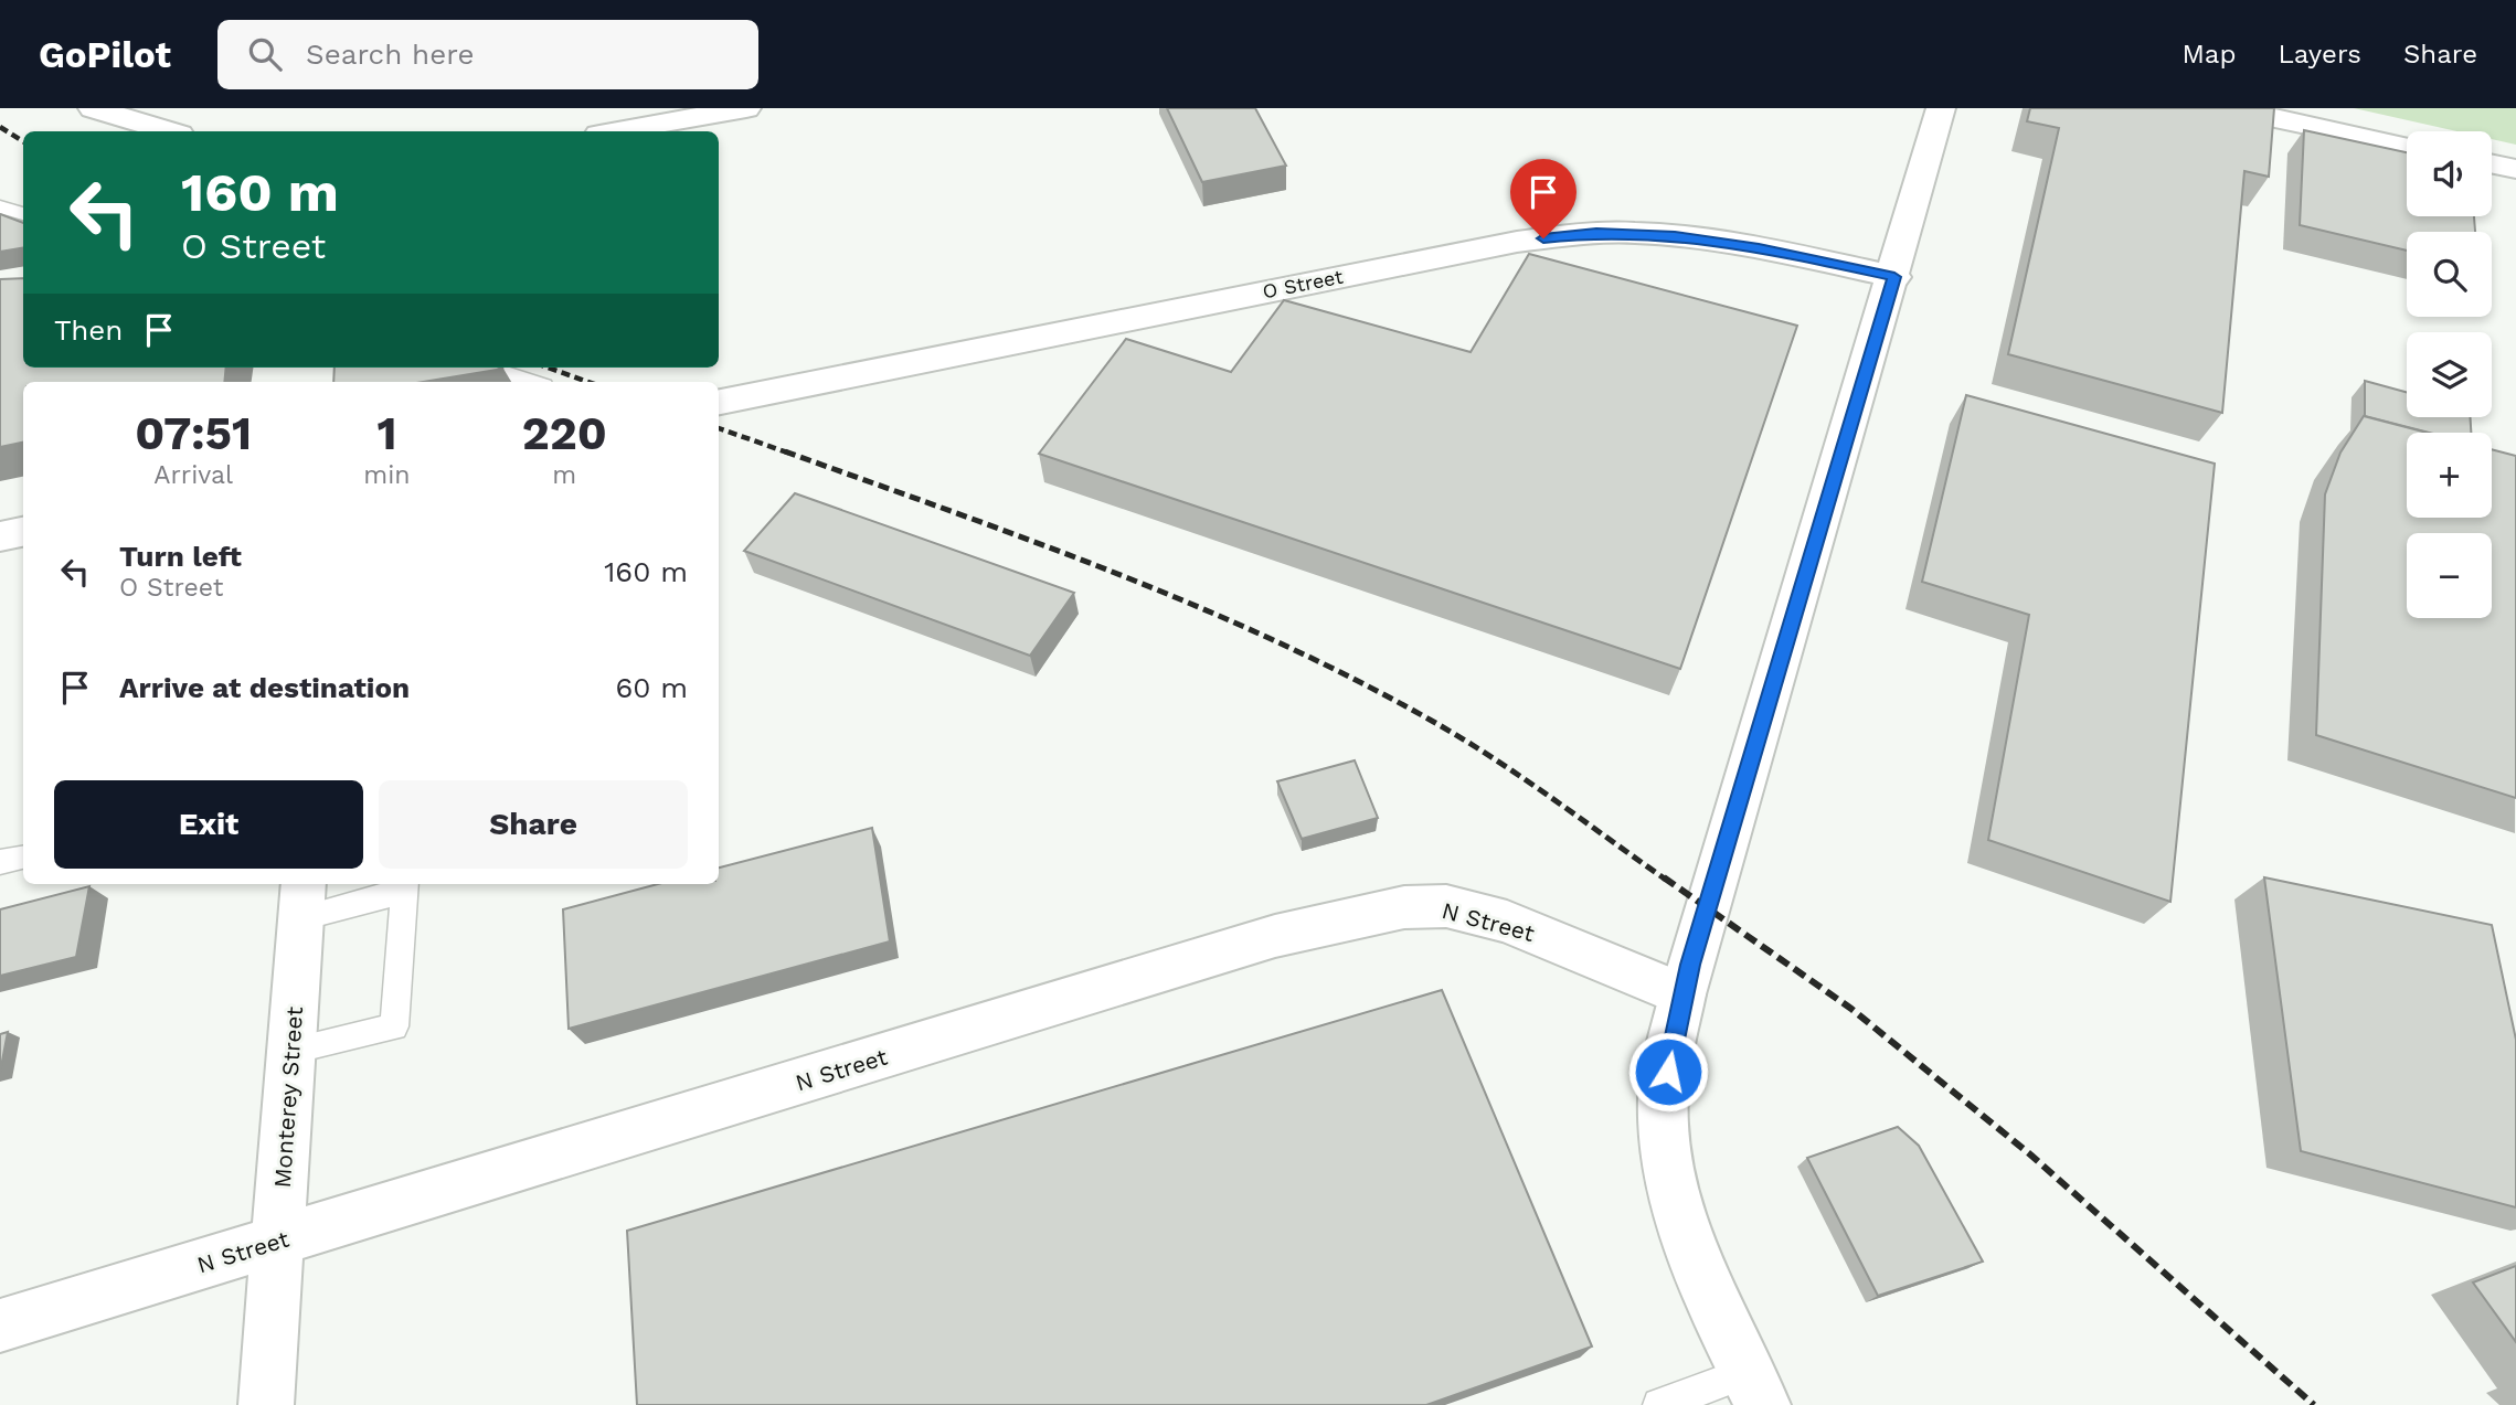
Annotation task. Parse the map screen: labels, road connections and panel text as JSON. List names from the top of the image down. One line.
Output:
{"streets":{"street":["O Street","N Street","Monterey Street"]},"crossings":[["N Street","Monterey Street"]],"page":{"header":"GoPilot","search":"Search here","nav":["Map","Layers","Share"],"map_buttons":["+","−"],"turn":["160 m","O Street"],"then":"Then","eta":["07:51","Arrival","1","min","220","m"],"list":[{"name":"Turn left","note":"O Street","value":"160 m"},{"name":"Arrive at destination","value":"60 m"}],"buttons":["Exit","Share"]}}
